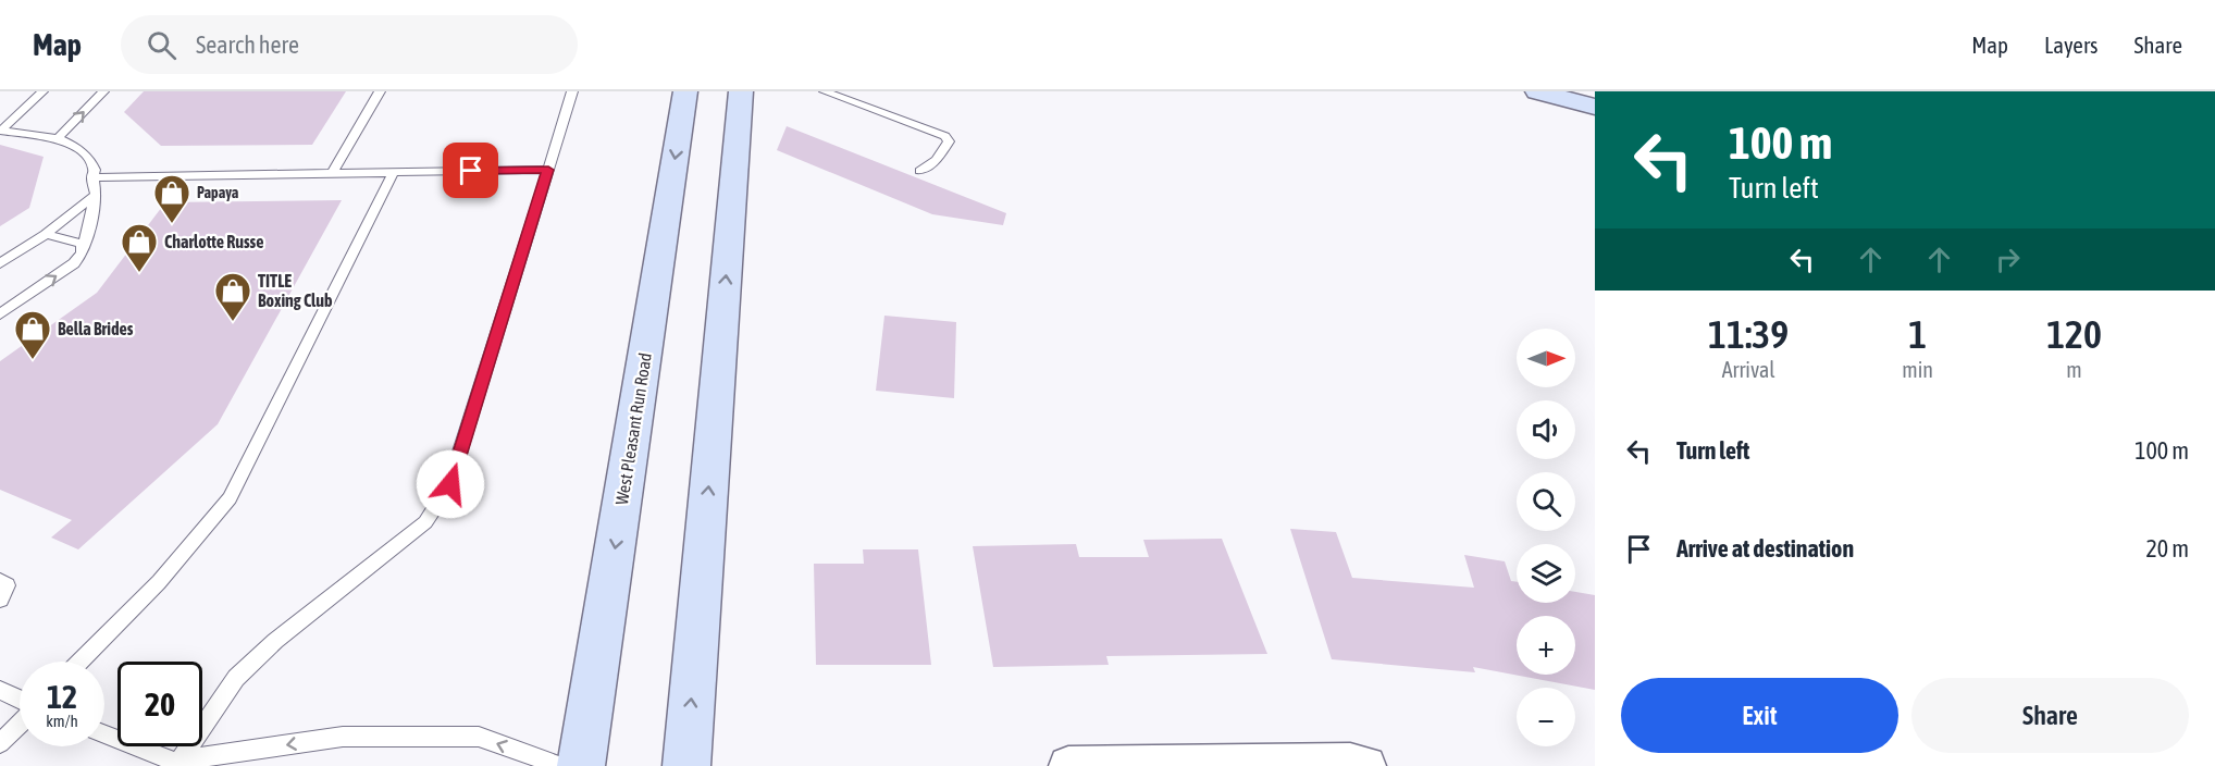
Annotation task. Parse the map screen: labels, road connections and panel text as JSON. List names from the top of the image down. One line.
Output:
{"streets":{"main road":["West Pleasant Run Road"]},"places":{"shop":["Papaya","Charlotte Russe","TITLE Boxing Club","Bella Brides"]},"north":"right","page":{"header":"Map","search":"Search here","nav":["Map","Layers","Share"],"turn":["100 m","Turn left"],"eta":["11:39","Arrival","1","min","120","m"],"map_buttons":["+","−"],"list":[{"name":"Turn left","value":"100 m"},{"name":"Arrive at destination","value":"20 m"}],"speed":"12 km/h","limit":"20","buttons":["Exit","Share"]}}
